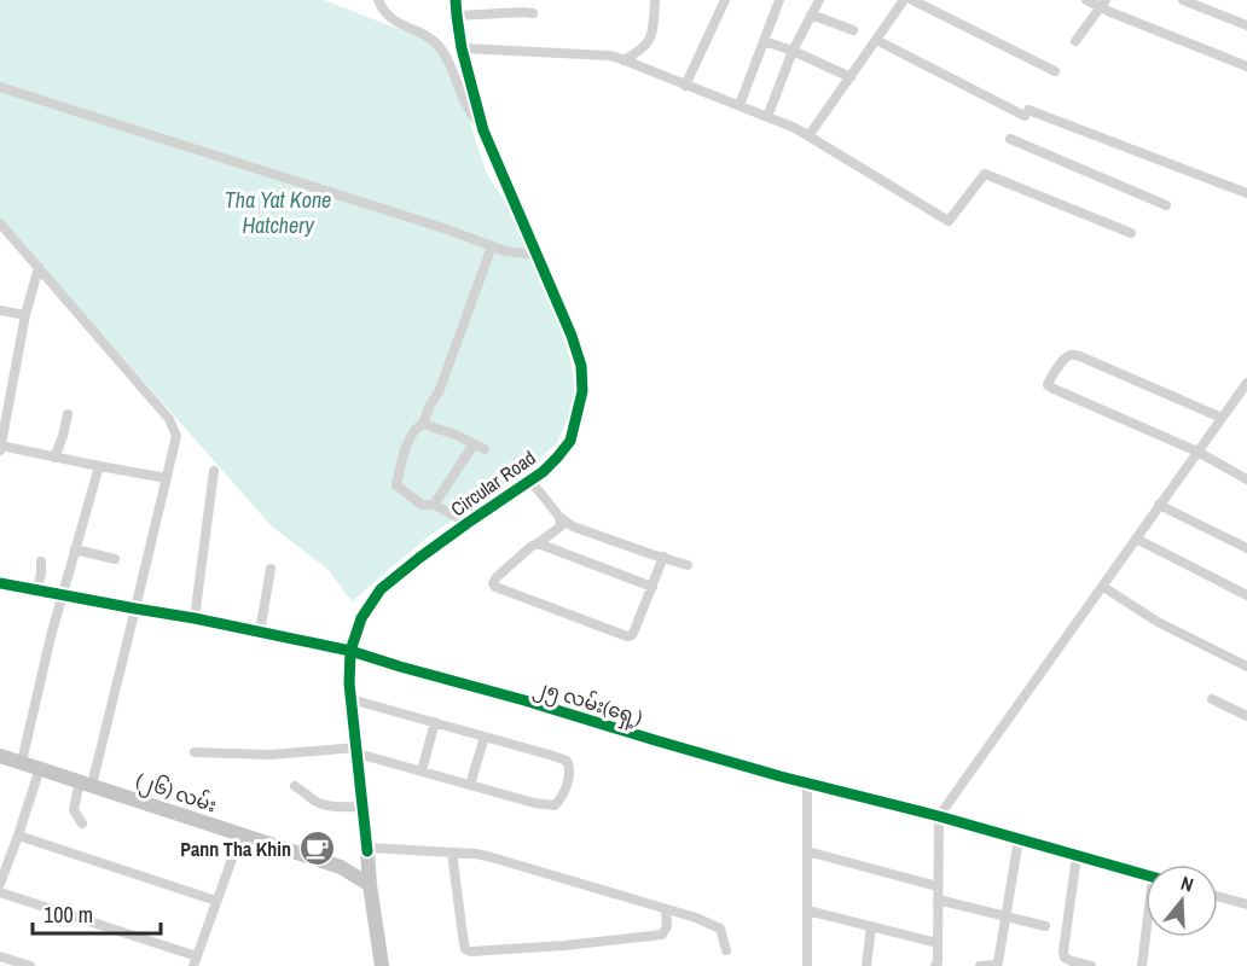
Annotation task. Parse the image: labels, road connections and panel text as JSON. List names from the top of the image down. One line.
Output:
{"streets":{"main road":["(၂၆) လမ်း"],"street":["Circular Road","၂၅ လမ်း(ရှေ့)"]},"crossings":[["Circular Road","၂၅ လမ်း(ရှေ့)"]],"water":["Tha Yat Kone Hatchery"],"places":{"cafe":["Pann Tha Khin"]},"scale_bar":"100 m","north":"top"}
